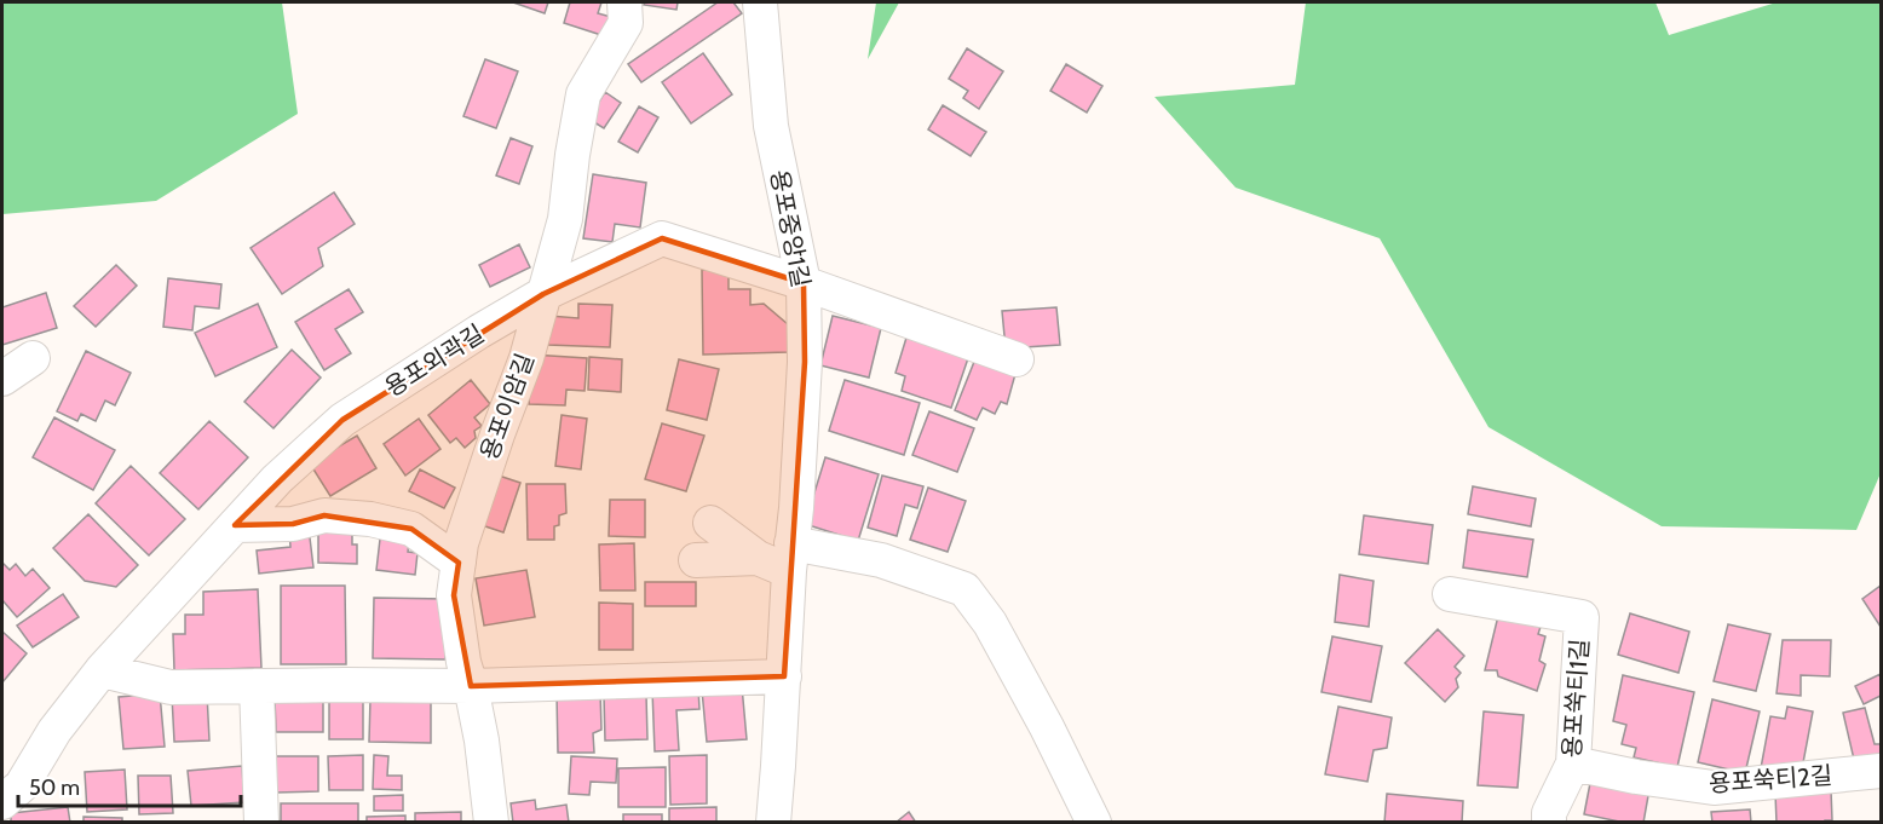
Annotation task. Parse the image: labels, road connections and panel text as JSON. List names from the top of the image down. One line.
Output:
{"streets":{"street":["용포중앙1길","용포외곽길","용포이암길","용포쑥티1길","용포쑥티2길"]},"crossings":[["용포중앙1길","용포외곽길"],["용포외곽길","용포이암길"],["용포쑥티1길","용포쑥티2길"]],"scale_bar":"50 m"}
